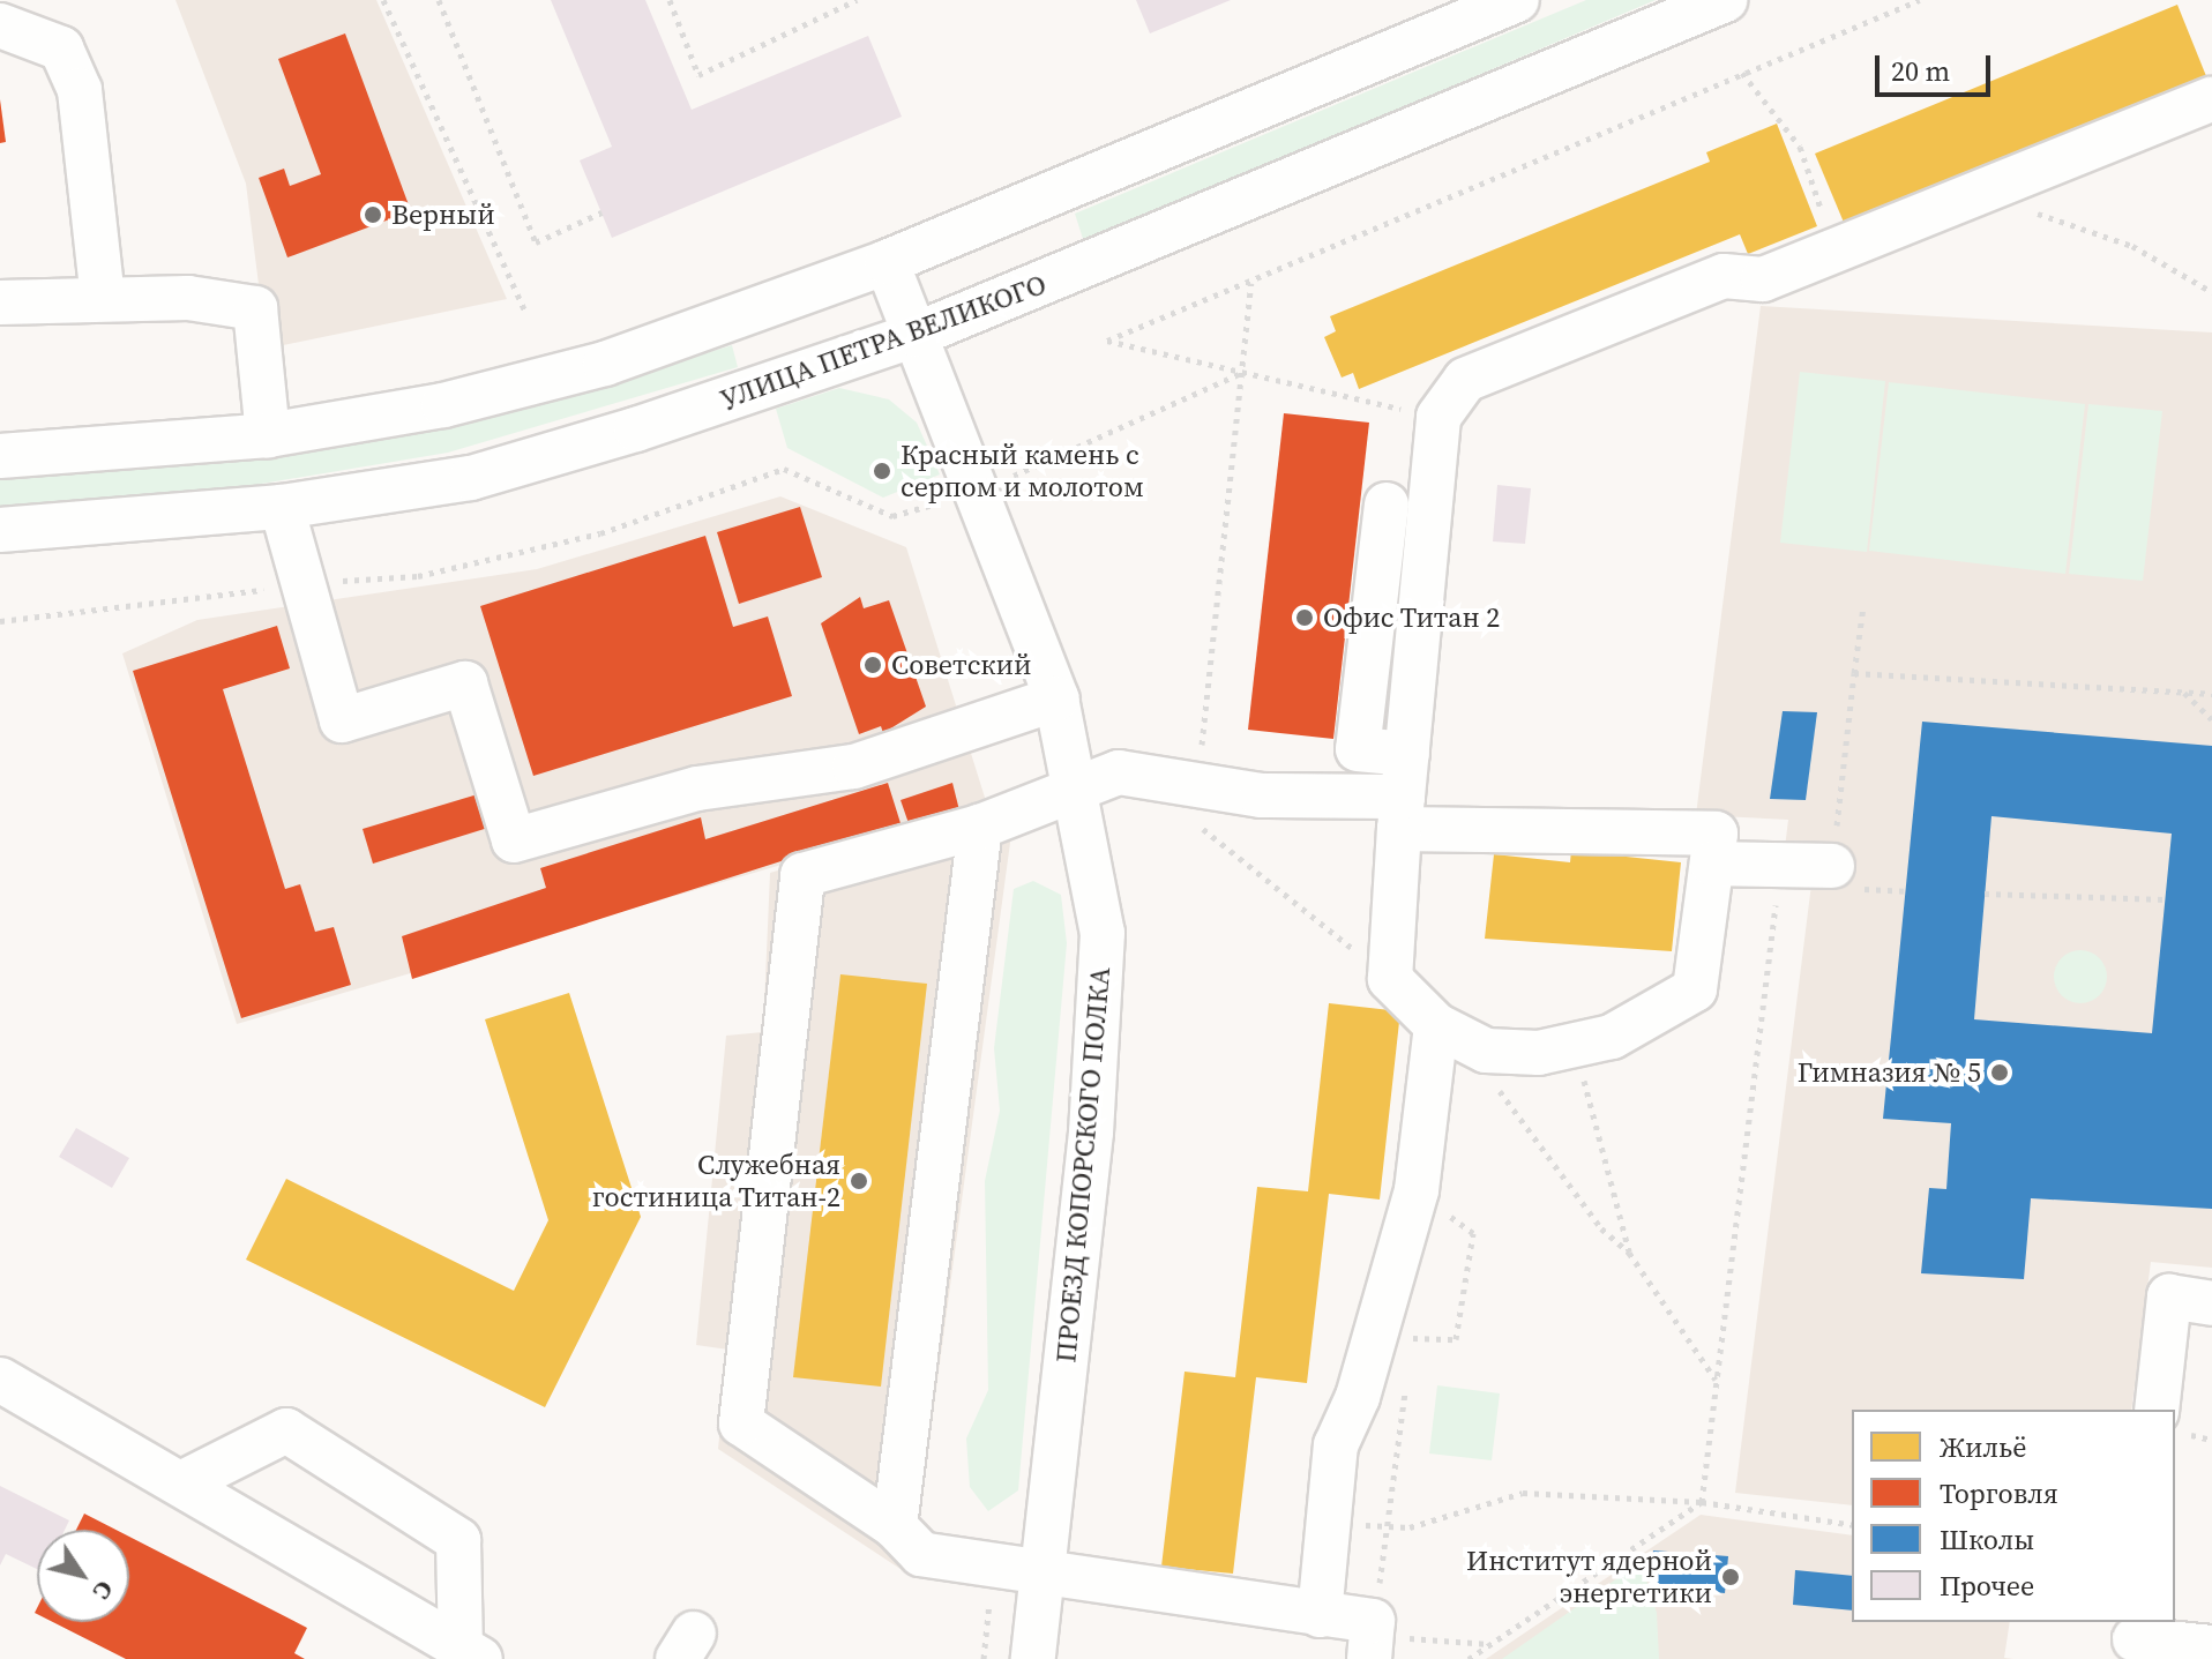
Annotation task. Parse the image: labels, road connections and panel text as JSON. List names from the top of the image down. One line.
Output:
{"streets":{"street":["УЛИЦА ПЕТРА ВЕЛИКОГО","ПРОЕЗД КОПОРСКОГО ПОЛКА"]},"crossings":[["УЛИЦА ПЕТРА ВЕЛИКОГО","ПРОЕЗД КОПОРСКОГО ПОЛКА"]],"places":["Верный","Красный камень с серпом и молотом","Офис Титан 2","Советский","Гимназия № 5","Служебная гостиница Титан-2","Институт ядерной энергетики"],"legend":["Жильё","Торговля","Школы","Прочее"],"scale_bar":"20 m","north":"bottom right"}
